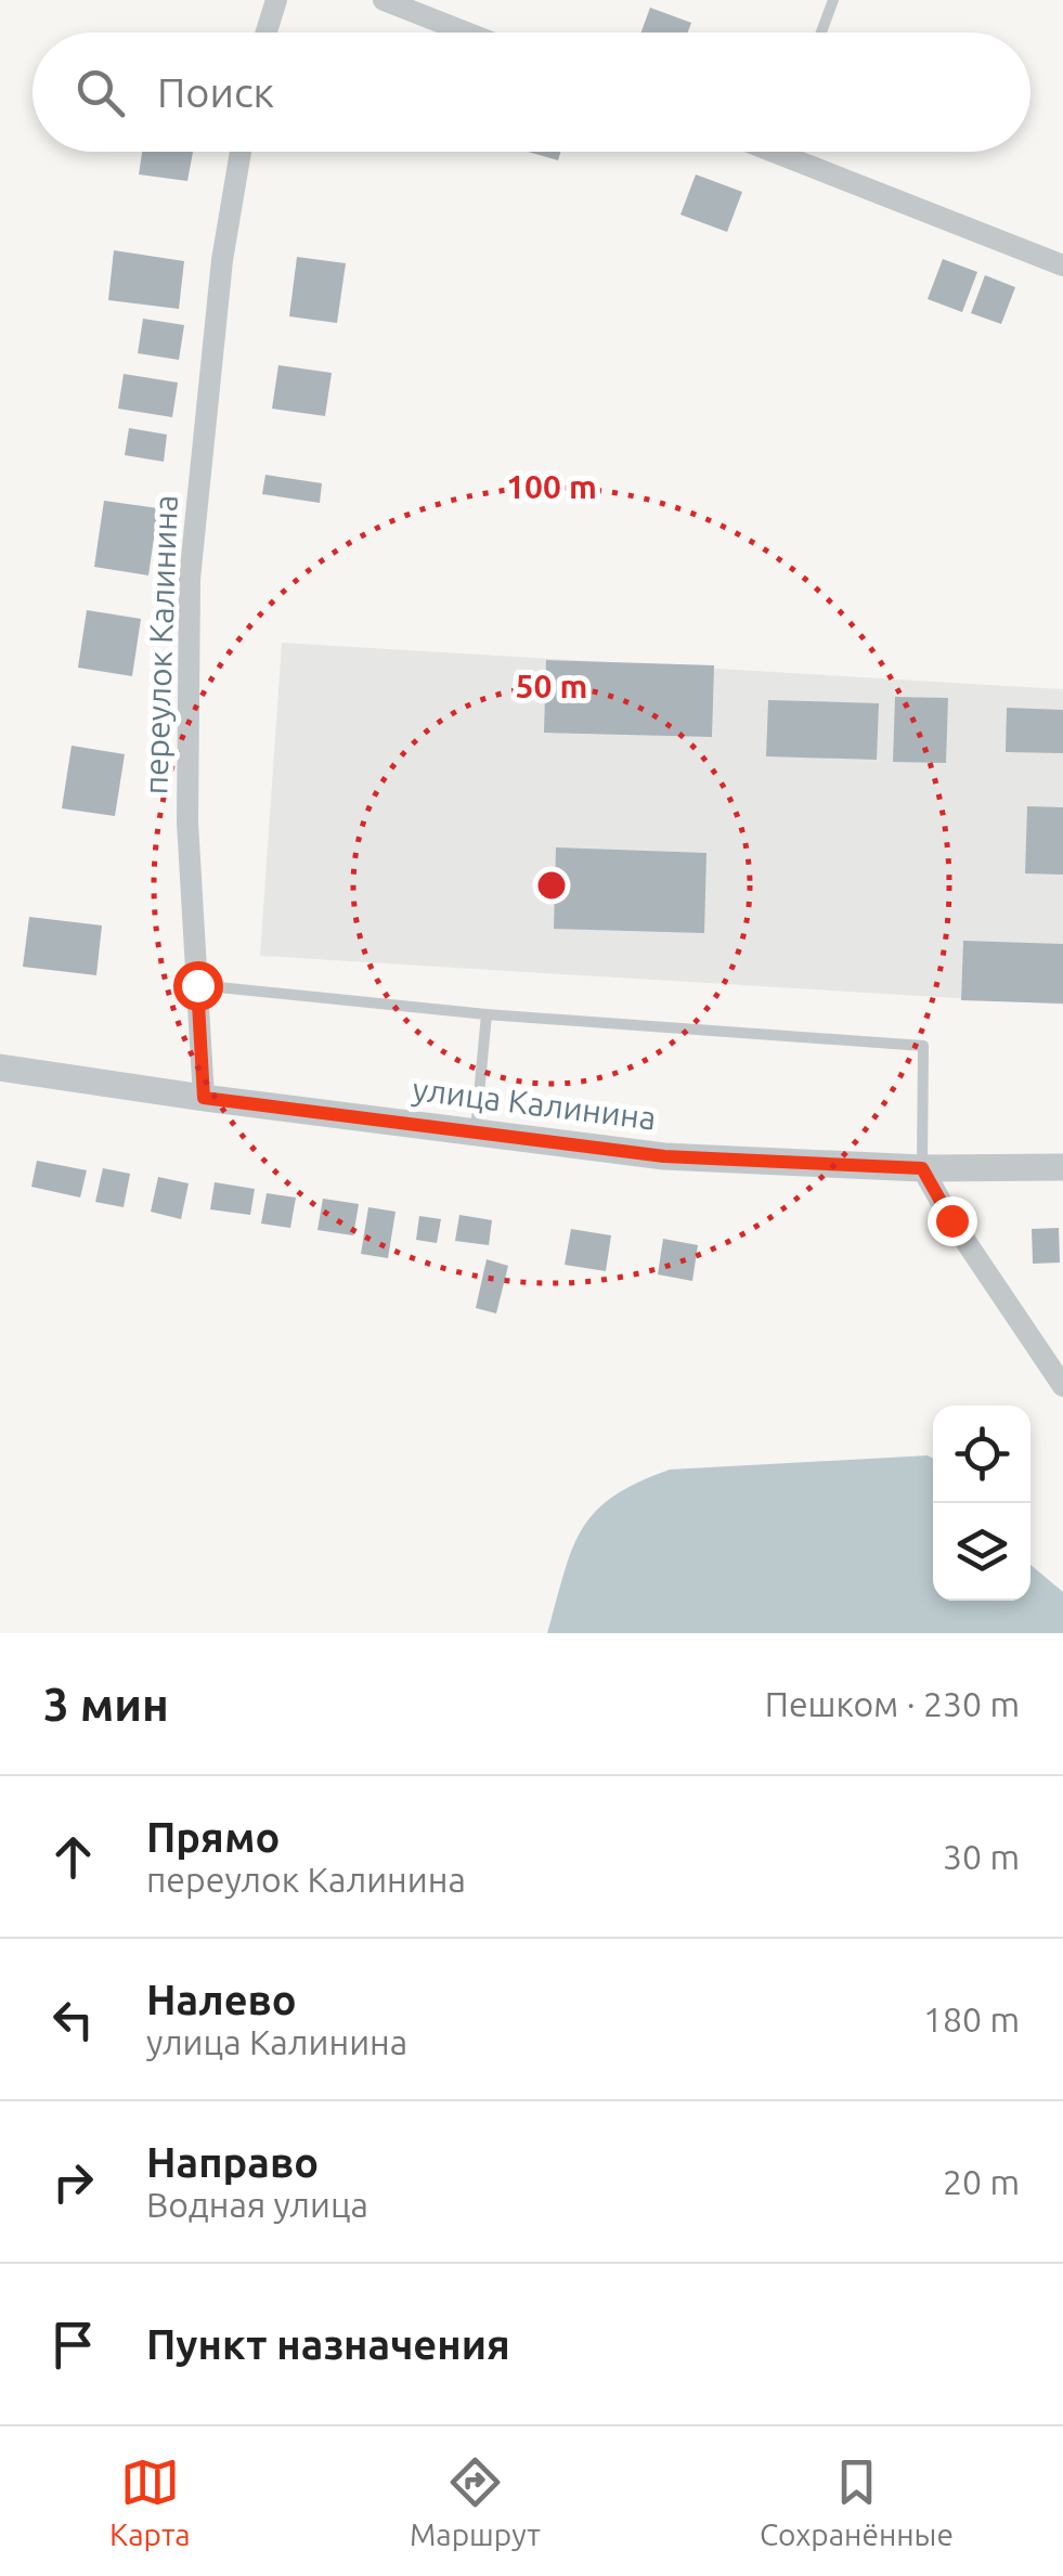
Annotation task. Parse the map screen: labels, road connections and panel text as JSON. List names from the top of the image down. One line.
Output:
{"streets":{"street":["переулок Калинина","улица Калинина"]},"crossings":[["переулок Калинина","улица Калинина"]],"page":{"search":"Поиск","heading":["3 мин","Пешком · 230 m"],"list":[["Прямо","переулок Калинина","30 m"],["Налево","улица Калинина","180 m"],["Направо","Водная улица","20 m"],"Пункт назначения"],"nav":["Карта","Маршрут","Сохранённые"]},"rings":["100 m","50 m"]}
